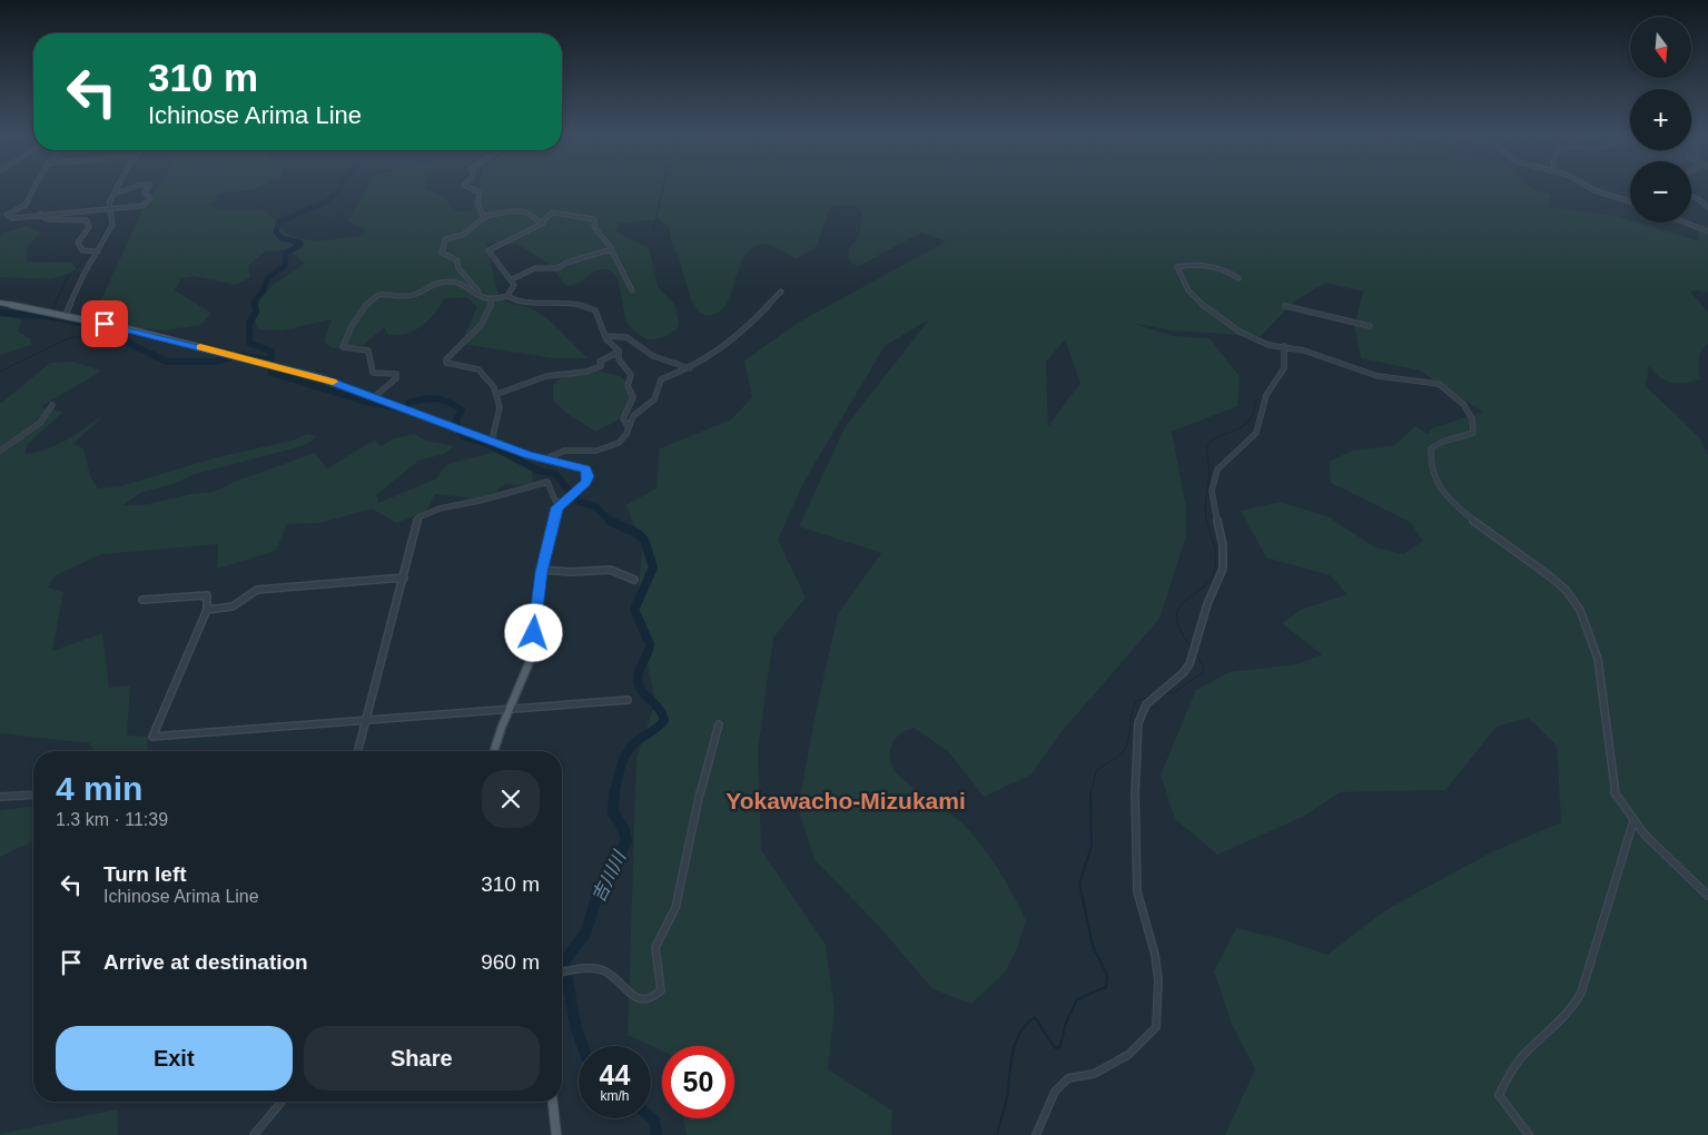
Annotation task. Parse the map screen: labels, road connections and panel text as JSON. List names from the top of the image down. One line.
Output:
{"districts":["Yokawacho-Mizukami"],"water":["吉川川"],"north":"bottom","page":{"map_buttons":["+","−"],"turn":["310 m","Ichinose Arima Line"],"heading":["4 min","1.3 km · 11:39"],"list":[{"name":"Turn left","note":"Ichinose Arima Line","value":"310 m"},{"name":"Arrive at destination","value":"960 m"}],"buttons":["Exit","Share"],"speed":"44 km/h","limit":"50"}}
